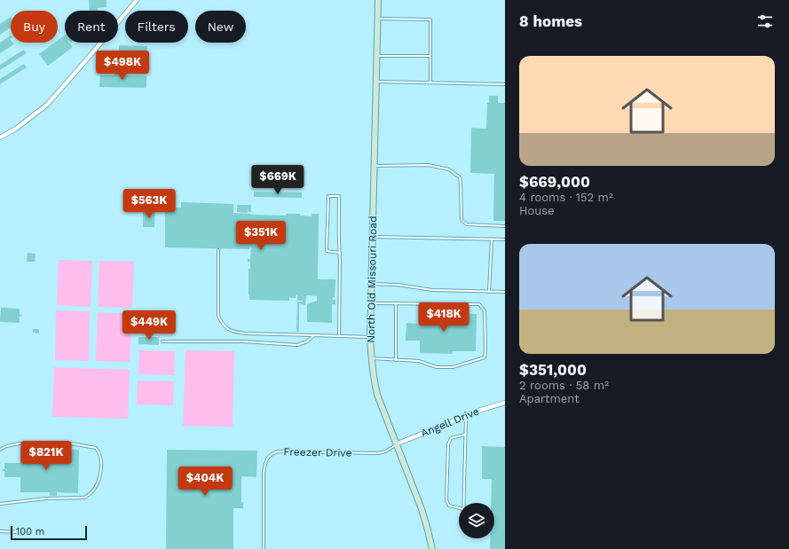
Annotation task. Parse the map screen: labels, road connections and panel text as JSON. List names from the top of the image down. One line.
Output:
{"streets":{"main road":["North Old Missouri Road"],"street":["Angell Drive"],"lane":["Freezer Drive"]},"crossings":[["North Old Missouri Road","Angell Drive"],["North Old Missouri Road","Freezer Drive"],["Angell Drive","Freezer Drive"]],"scale_bar":"100 m","page":{"heading":"8 homes","chip":["Buy","Rent","Filters","New"],"list":[{"name":"$669,000","note":"4 rooms · 152 m² · House"},{"name":"$351,000","note":"2 rooms · 58 m² · Apartment"}],"price":["$498K","$669K","$563K","$351K","$418K","$449K","$821K","$404K"],"scale":"100 m"}}
